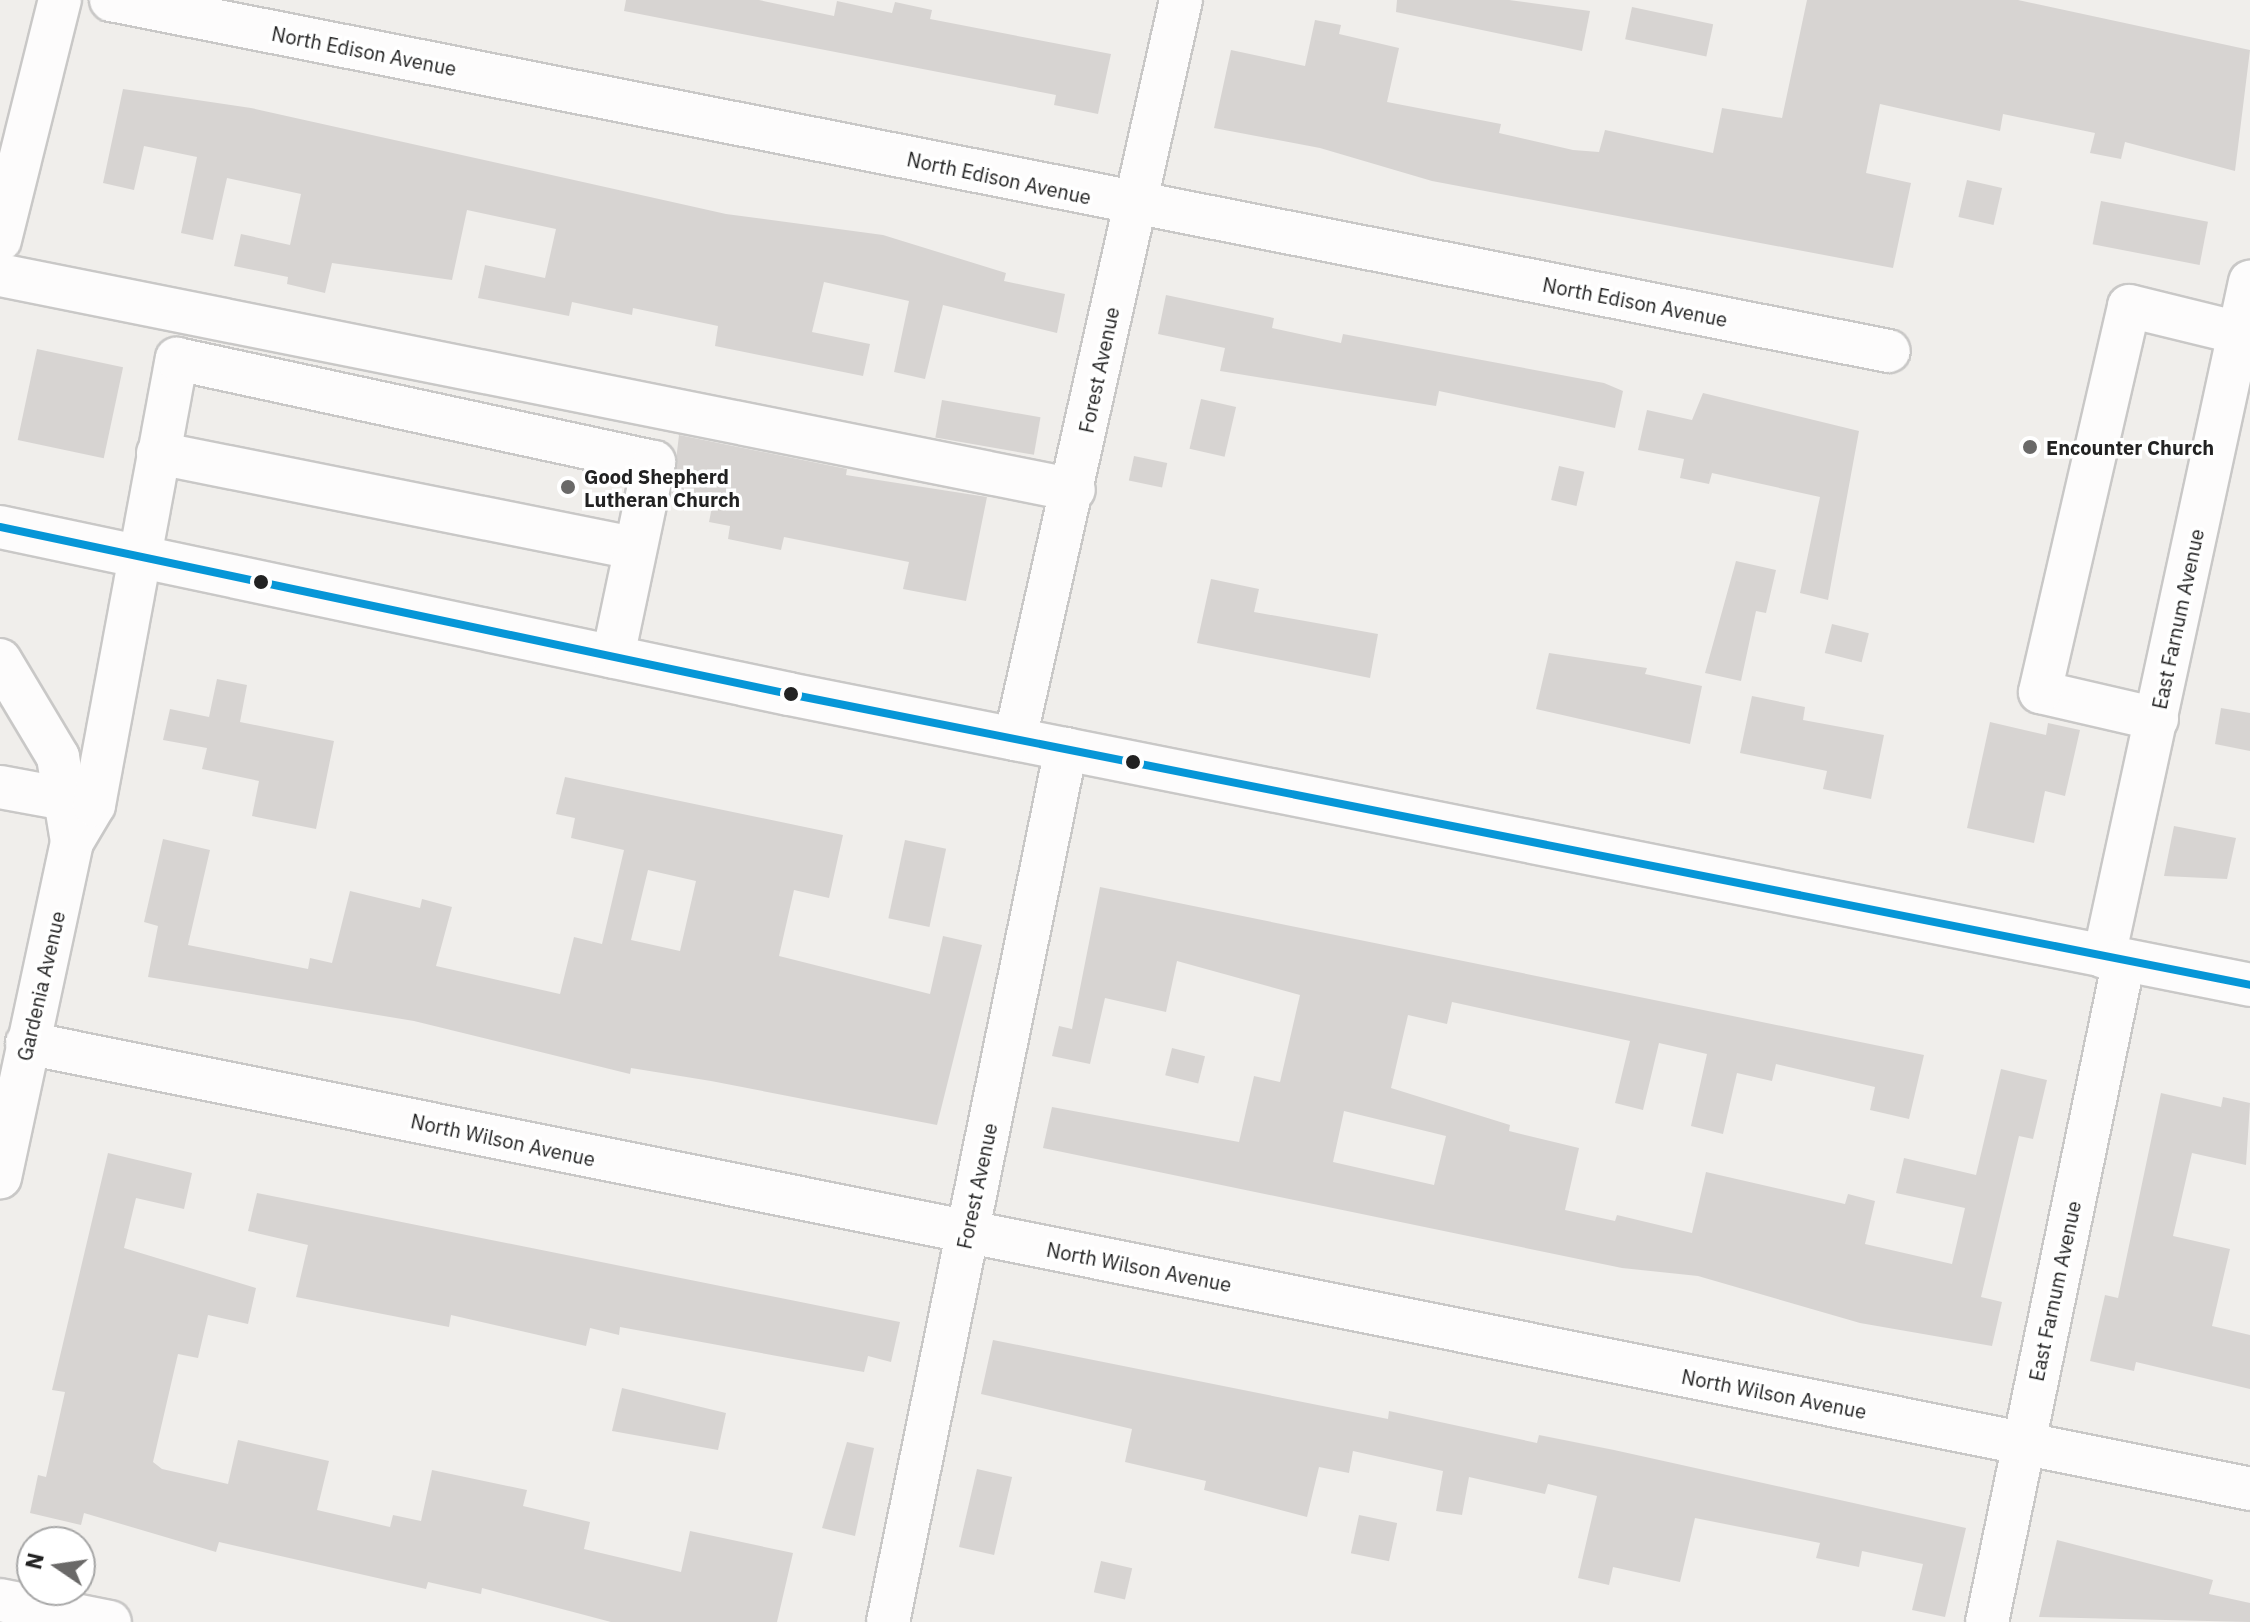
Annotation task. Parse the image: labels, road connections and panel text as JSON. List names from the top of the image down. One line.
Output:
{"streets":{"street":["North Edison Avenue","Forest Avenue","East Farnum Avenue","Gardenia Avenue","North Wilson Avenue"]},"crossings":[["North Edison Avenue","Forest Avenue"],["Forest Avenue","North Wilson Avenue"],["East Farnum Avenue","North Wilson Avenue"],["Gardenia Avenue","North Wilson Avenue"]],"places":["Encounter Church","Good Shepherd Lutheran Church"],"north":"left"}
